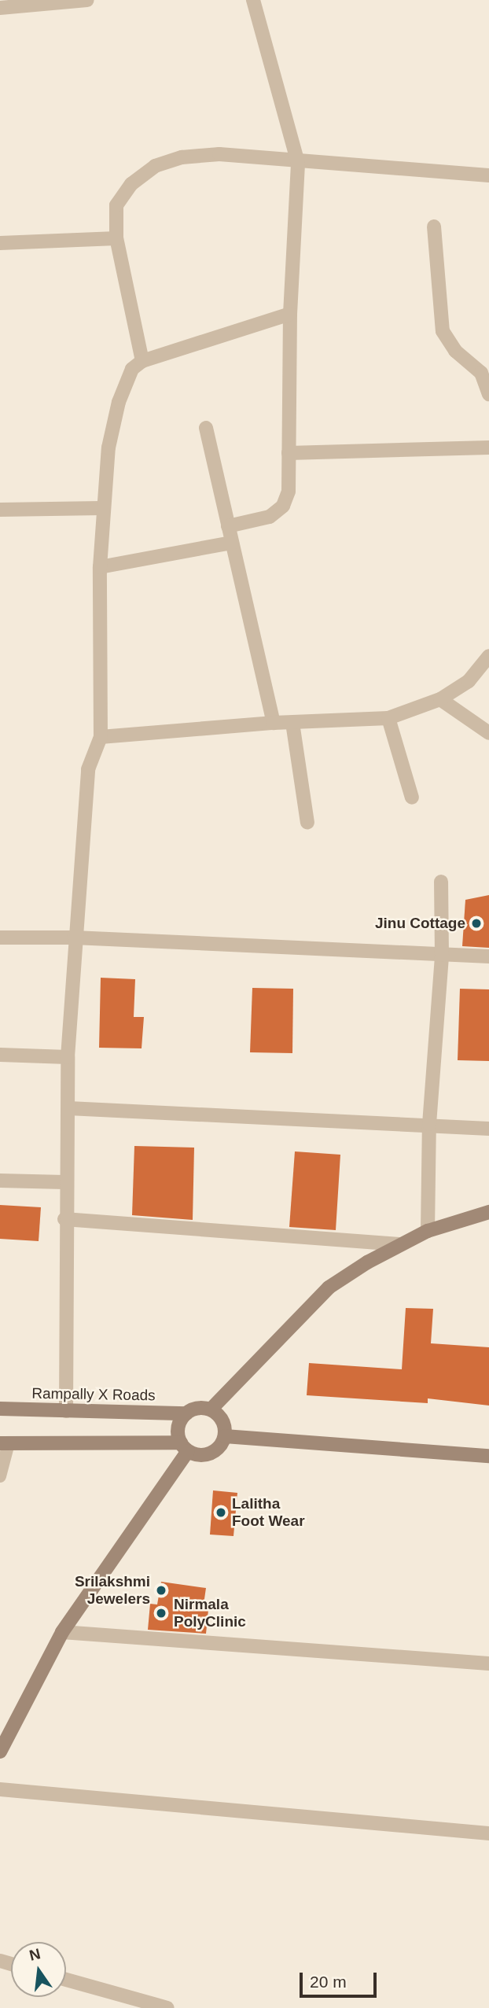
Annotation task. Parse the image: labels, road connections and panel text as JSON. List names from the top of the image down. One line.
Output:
{"streets":{"main road":["Rampally X Roads"]},"places":["Jinu Cottage","Lalitha Foot Wear","Srilakshmi Jewelers","Nirmala PolyClinic"],"scale_bar":"20 m","north":"top"}
